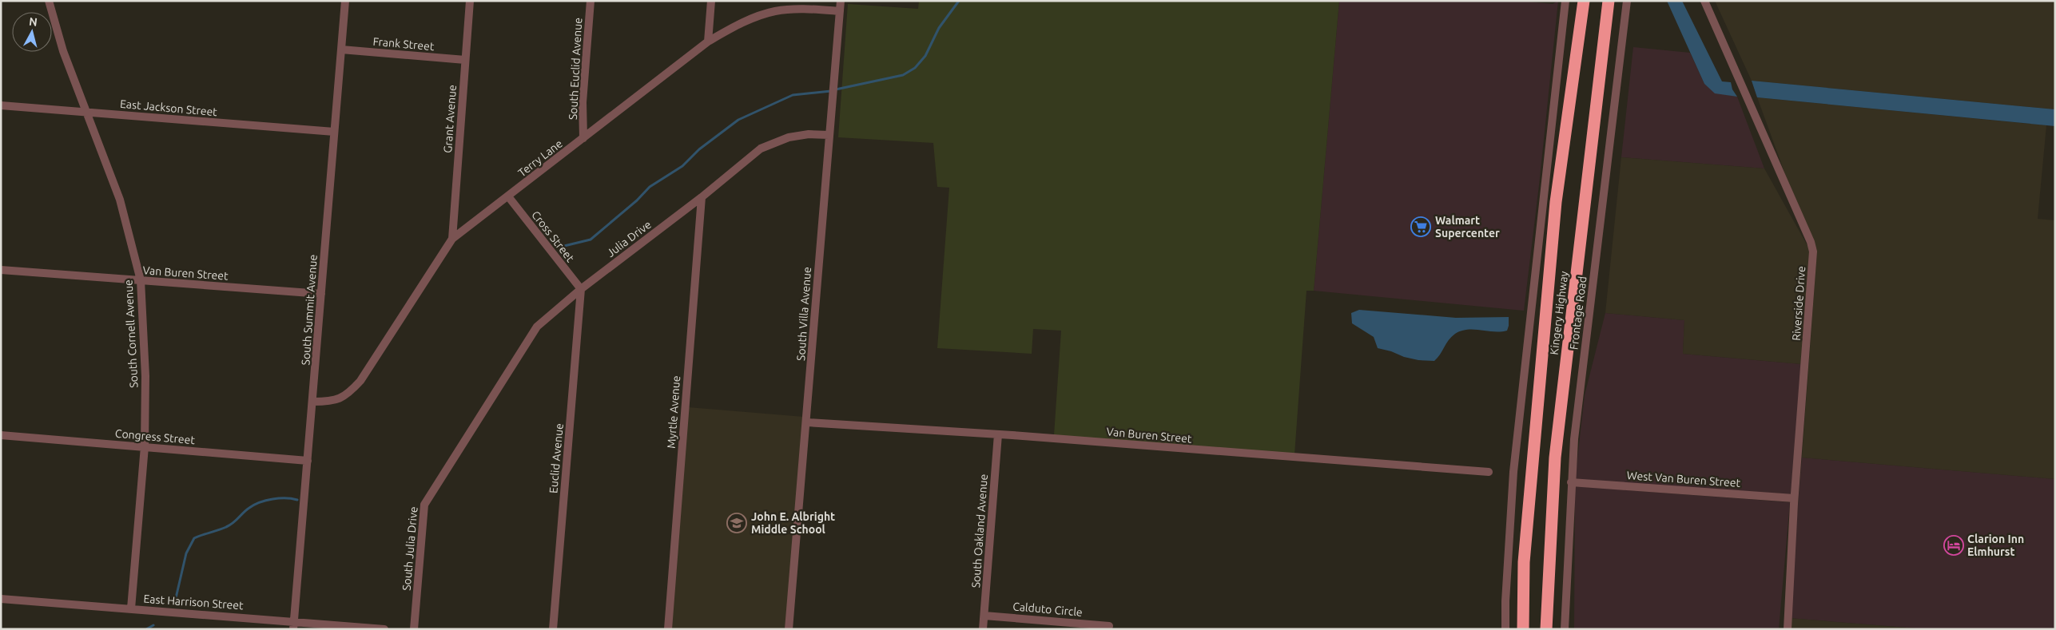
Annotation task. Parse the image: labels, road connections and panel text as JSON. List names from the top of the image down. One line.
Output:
{"streets":{"highway":["Kingery Highway"],"street":["Frank Street","South Euclid Avenue","East Jackson Street","Grant Avenue","Terry Lane","Cross Street","Julia Drive","Van Buren Street","Riverside Drive","South Summit Avenue","Frontage Road","South Villa Avenue","South Cornell Avenue","Myrtle Avenue","Congress Street","Euclid Avenue","West Van Buren Street","South Oakland Avenue","South Julia Drive","East Harrison Street","Calduto Circle"]},"crossings":[["Frank Street","Grant Avenue"],["Frank Street","South Summit Avenue"],["South Euclid Avenue","Terry Lane"],["East Jackson Street","South Summit Avenue"],["East Jackson Street","South Cornell Avenue"],["Grant Avenue","Terry Lane"],["Terry Lane","Cross Street"],["Terry Lane","South Summit Avenue"],["Terry Lane","South Villa Avenue"],["Cross Street","Julia Drive"],["Cross Street","Euclid Avenue"],["Julia Drive","South Villa Avenue"],["Julia Drive","Myrtle Avenue"],["Julia Drive","Euclid Avenue"],["Julia Drive","South Julia Drive"],["Van Buren Street","South Summit Avenue"],["Van Buren Street","South Villa Avenue"],["Van Buren Street","South Cornell Avenue"],["Van Buren Street","South Oakland Avenue"],["Riverside Drive","West Van Buren Street"],["South Summit Avenue","Congress Street"],["South Summit Avenue","East Harrison Street"],["Frontage Road","West Van Buren Street"],["South Cornell Avenue","Congress Street"],["South Cornell Avenue","East Harrison Street"],["South Oakland Avenue","Calduto Circle"]],"places":{"supermarket":["Walmart Supercenter"],"school or university":["John E. Albright Middle School"],"hotel":["Clarion Inn Elmhurst"]},"north":"top"}
